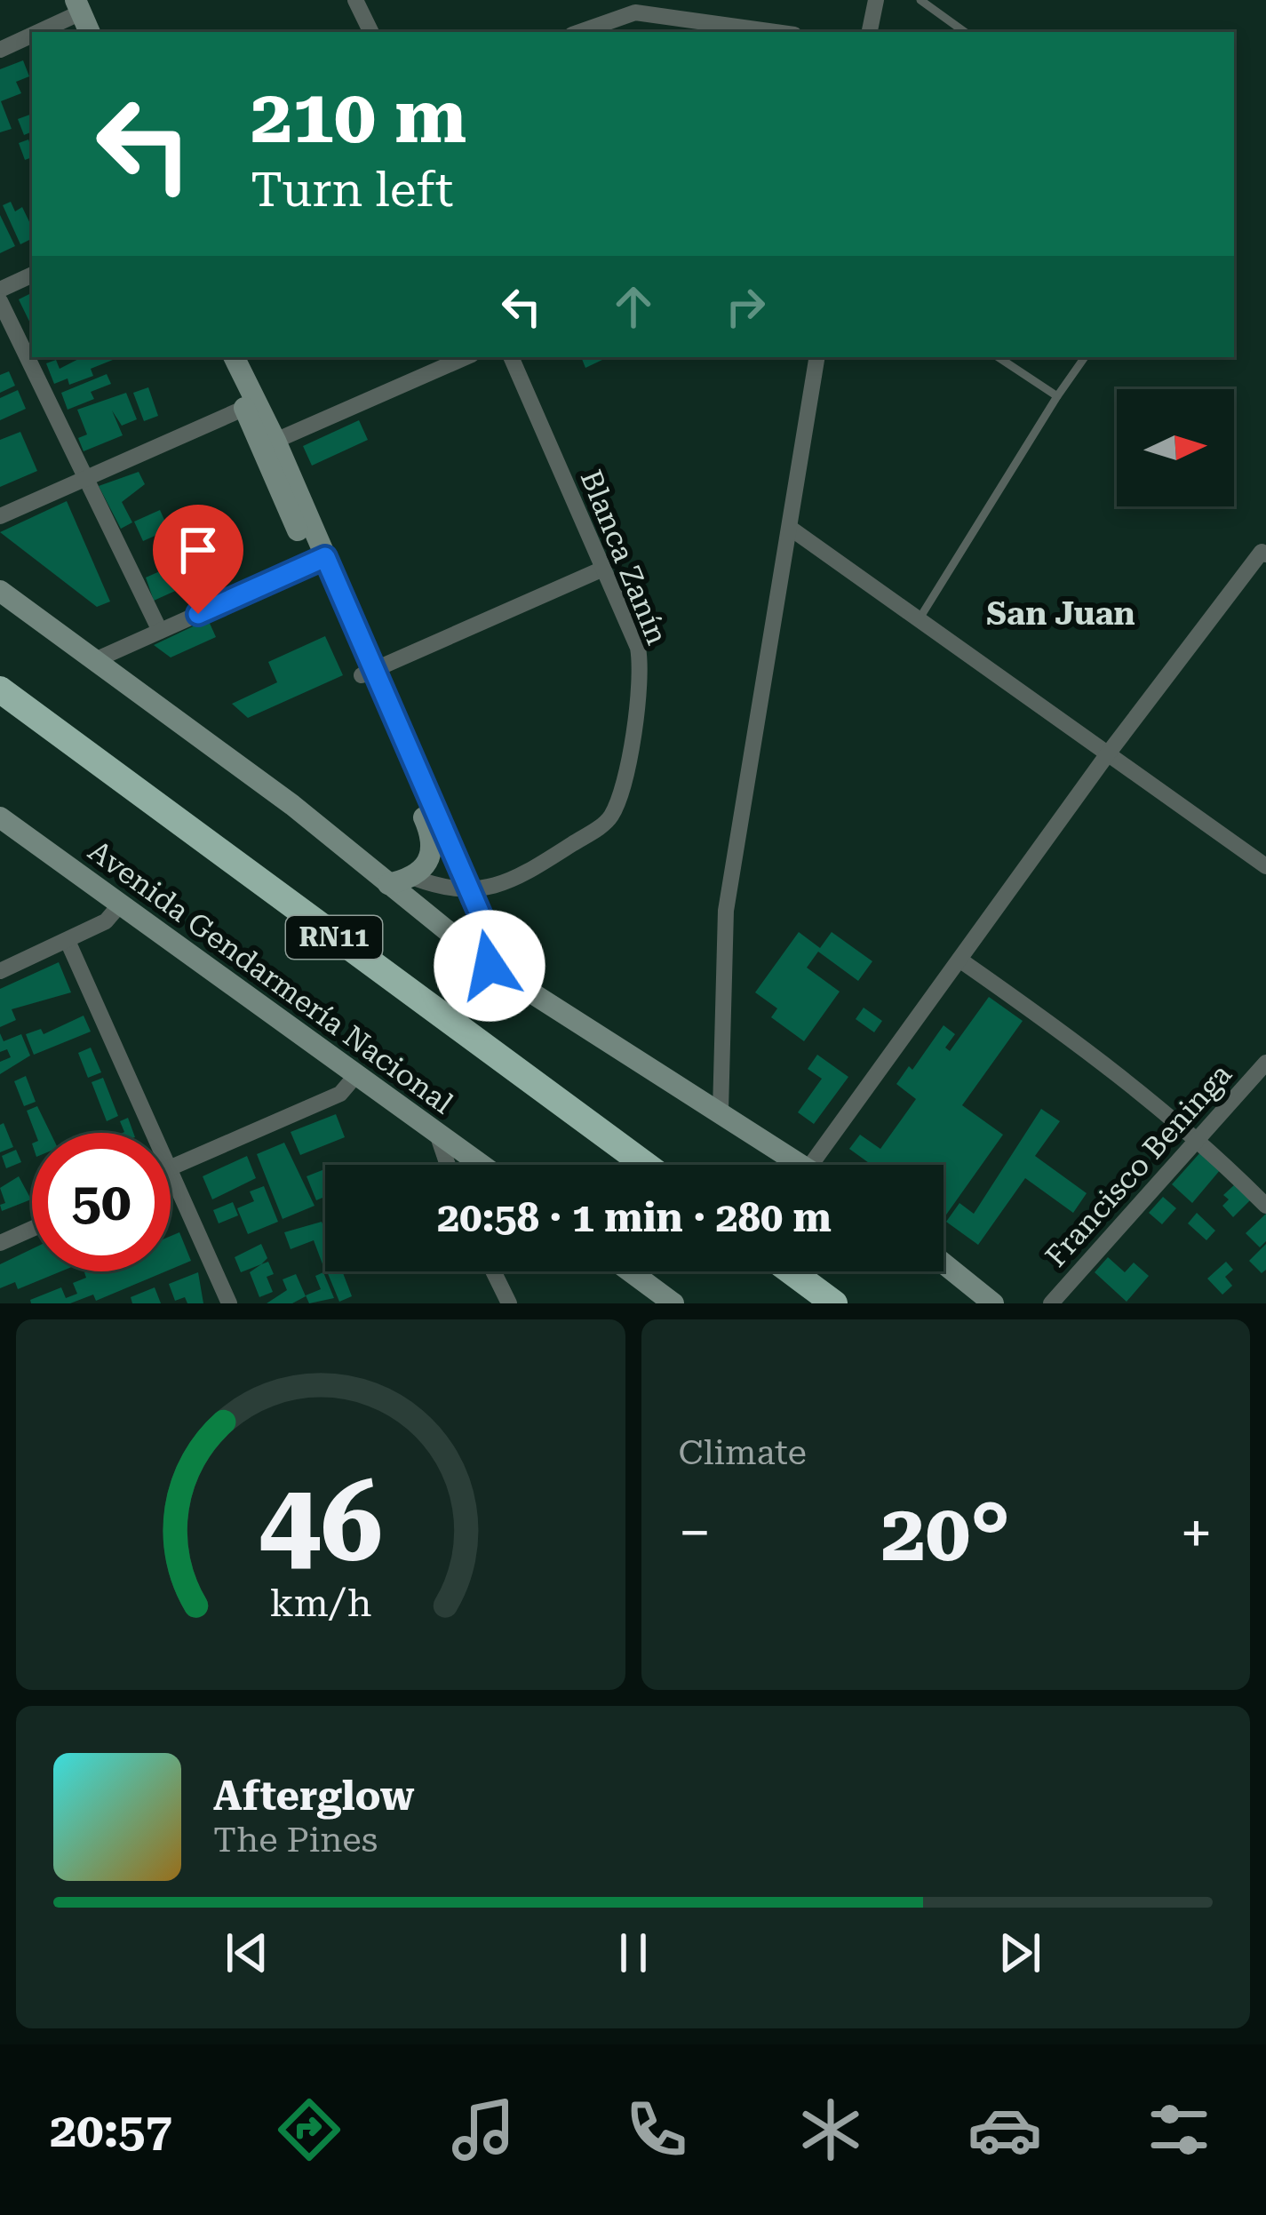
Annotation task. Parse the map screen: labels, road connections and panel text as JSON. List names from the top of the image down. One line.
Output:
{"streets":{"highway":["RN11"],"main road":["Avenida Gendarmería Nacional"],"street":["Blanca Zanín","Francisco Beninga"]},"districts":["San Juan"],"north":"right","page":{"turn":["210 m","Turn left"],"limit":"50","trip":"20:58 · 1 min · 280 m","tile":"Climate","heat":["−","20°","+"],"song":["Afterglow","The Pines"],"tabs":"20:57","gauge":["46","km/h"]}}
